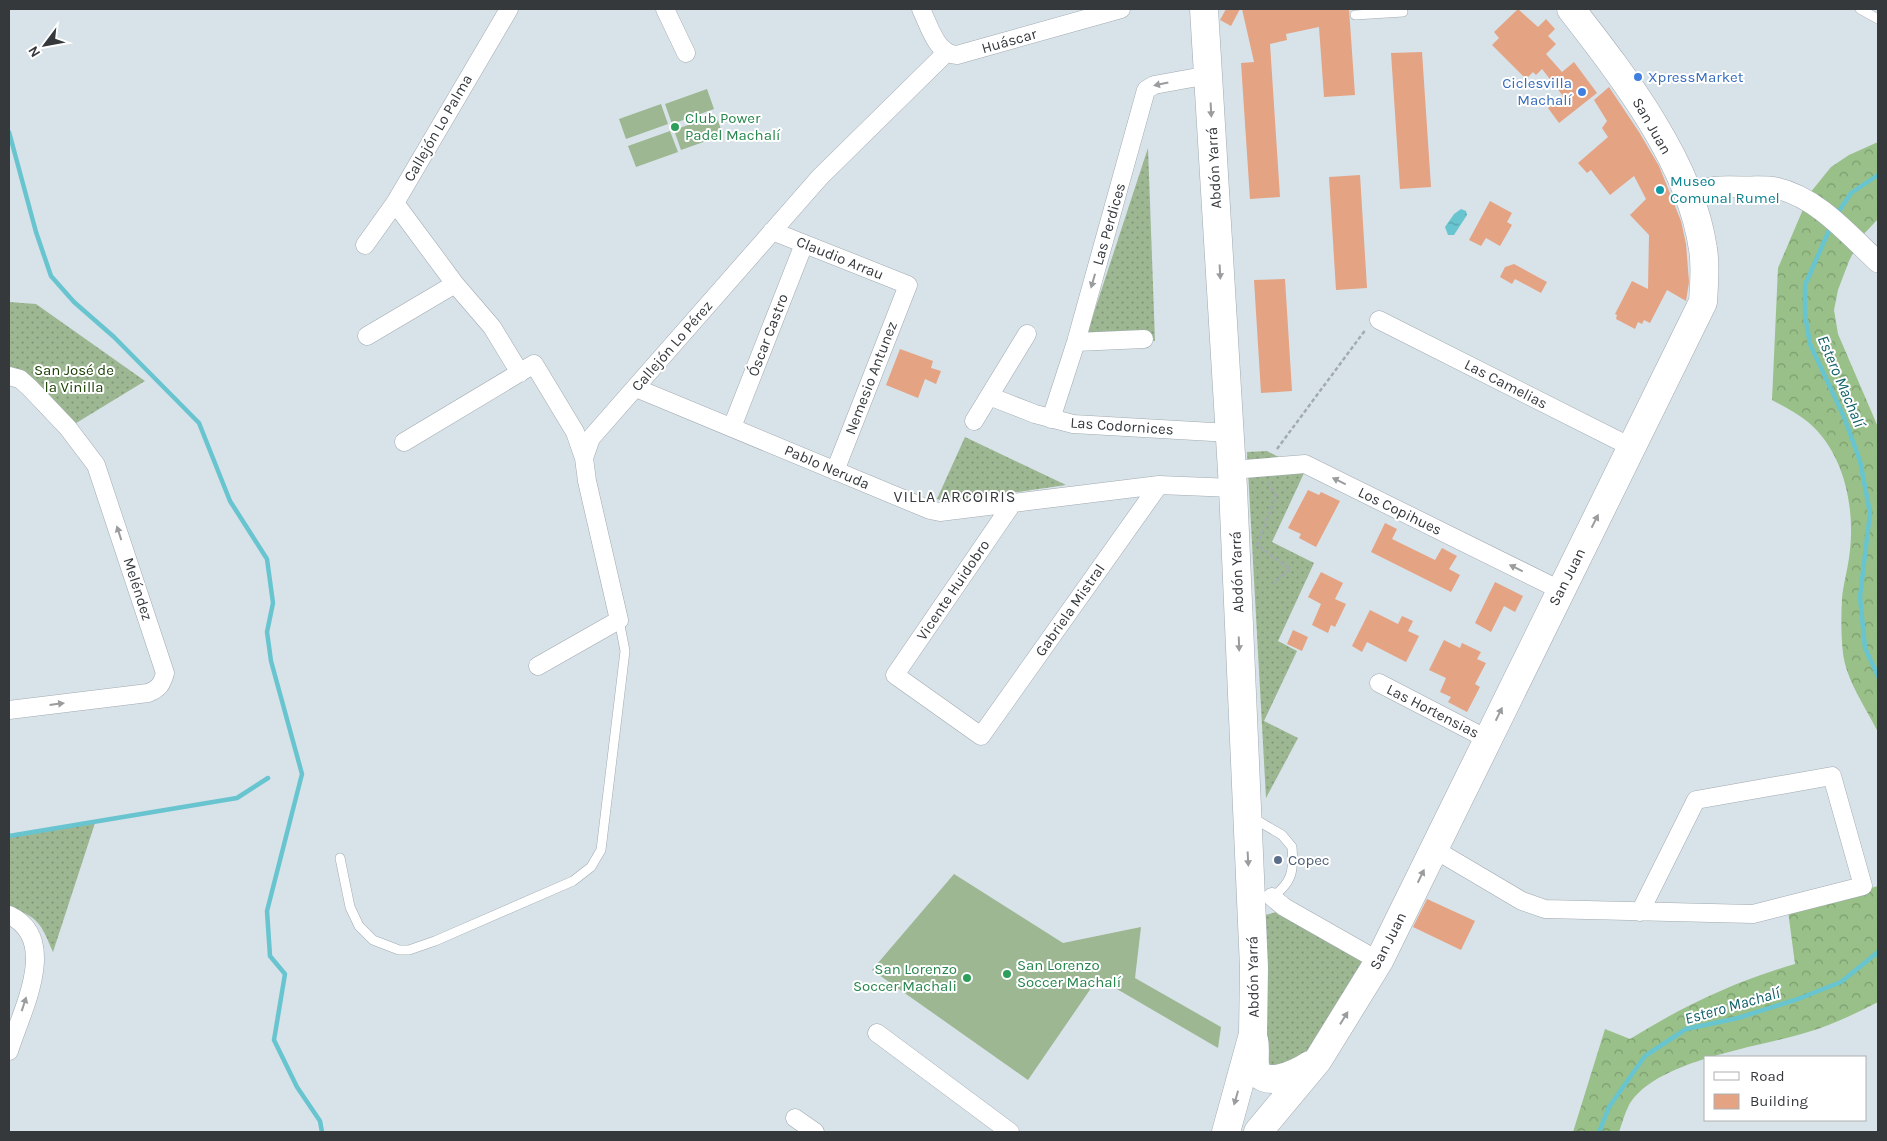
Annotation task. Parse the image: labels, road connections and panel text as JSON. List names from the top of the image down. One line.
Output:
{"streets":{"main road":["San Juan","Abdón Yarrá"],"street":["Huáscar","Callejón Lo Palma","Las Perdices","Claudio Arrau","Óscar Castro","Callejón Lo Pérez","Nemesio Antunez","Las Camelias","Las Codornices","Pablo Neruda","Los Copihues","Meléndez","Vicente Huidobro","Gabriela Mistral","Las Hortensias"]},"crossings":[["Huáscar","Callejón Lo Pérez"],["San Juan","Las Camelias"],["San Juan","Los Copihues"],["San Juan","Las Hortensias"],["Abdón Yarrá","Las Perdices"],["Abdón Yarrá","Las Codornices"],["Abdón Yarrá","Pablo Neruda"],["Abdón Yarrá","Los Copihues"],["Las Perdices","Las Codornices"],["Claudio Arrau","Óscar Castro"],["Claudio Arrau","Callejón Lo Pérez"],["Claudio Arrau","Nemesio Antunez"],["Óscar Castro","Pablo Neruda"],["Callejón Lo Pérez","Pablo Neruda"],["Nemesio Antunez","Pablo Neruda"],["Pablo Neruda","Los Copihues"],["Pablo Neruda","Vicente Huidobro"],["Pablo Neruda","Gabriela Mistral"],["Vicente Huidobro","Gabriela Mistral"]],"one_way":["San Juan","Abdón Yarrá","Las Perdices","Los Copihues"],"districts":["VILLA ARCOIRIS"],"water":["Estero Machalí"],"parks":["San José de la Vinilla"],"places":["XpressMarket","Ciclesvilla Machalí","Club Power Padel Machalí","Museo Comunal Rumel","Copec","San Lorenzo Soccer Machalí","San Lorenzo Soccer Machali"],"legend":["Road","Building"],"north":"bottom left"}
